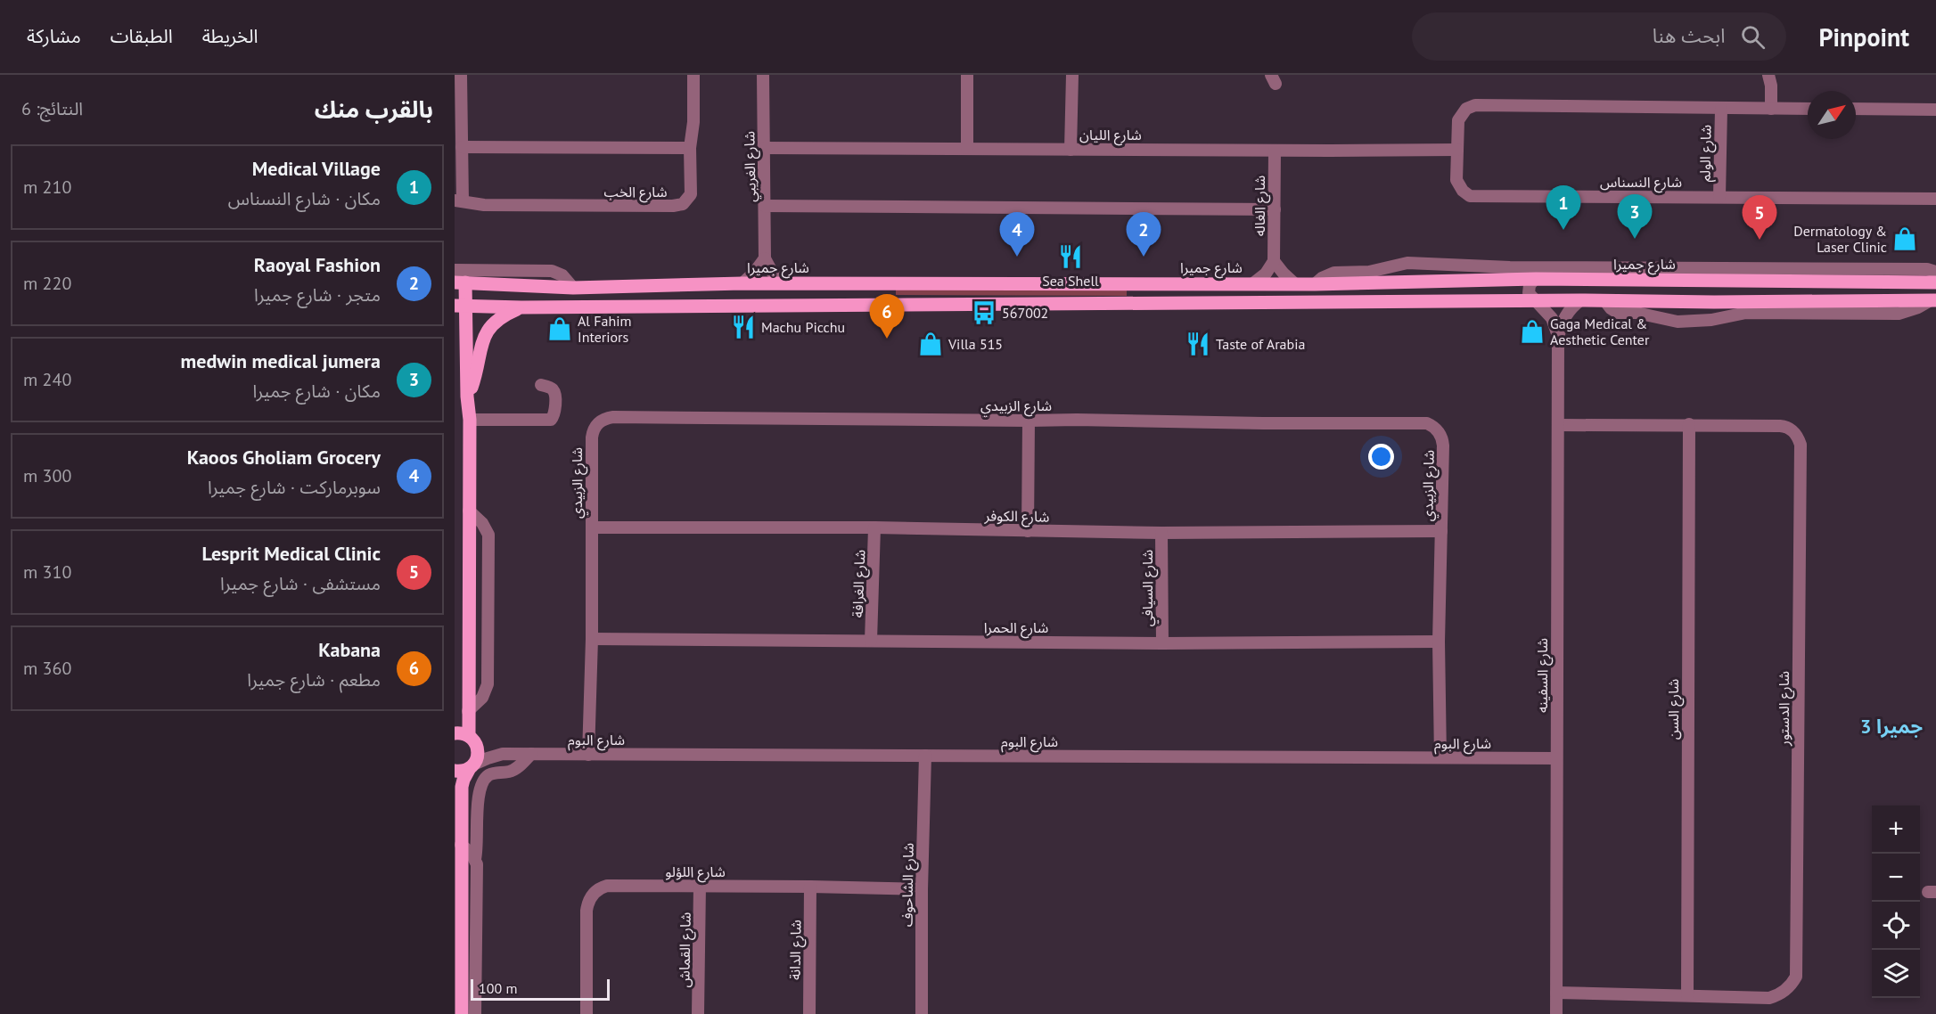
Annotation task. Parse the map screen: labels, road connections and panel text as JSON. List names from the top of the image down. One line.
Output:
{"streets":{"main road":["شارع جميرا"],"street":["شارع الليان","شارع الولم","شارع الغريبي","شارع النسناس","شارع الخب","شارع الغاله","شارع الزبيدي","شارع الكوفر","شارع الغرافة","شارع السيافي","شارع الحمرا","شارع السفينه","شارع الدستور","شارع السن","شارع البوم","شارع اللؤلو","شارع الشاحوف","شارع القماش","شارع الدانة"]},"crossings":[["شارع الليان","شارع الغريبي"],["شارع الليان","شارع النسناس"],["شارع الليان","شارع الغاله"],["شارع الولم","شارع النسناس"],["شارع الزبيدي","شارع الكوفر"],["شارع الزبيدي","شارع الحمرا"],["شارع الزبيدي","شارع البوم"],["شارع الكوفر","شارع الغرافة"],["شارع الكوفر","شارع السيافي"],["شارع الغرافة","شارع الحمرا"],["شارع السيافي","شارع الحمرا"],["شارع السفينه","شارع الدستور"],["شارع السفينه","شارع البوم"],["شارع الدستور","شارع السن"],["شارع البوم","شارع الشاحوف"],["شارع اللؤلو","شارع الشاحوف"],["شارع اللؤلو","شارع القماش"],["شارع اللؤلو","شارع الدانة"]],"districts":["جميرا 3"],"places":{"shop":["Dermatology & Laser Clinic","Al Fahim Interiors","Gaga Medical & Aesthetic Center","Villa 515"],"restaurant":["Sea Shell","Machu Picchu","Taste of Arabia"],"bus stop":["567002"]},"scale_bar":"100 m","north":"top right","page":{"header":"Pinpoint","search":"ابحث هنا","nav":["الخريطة","الطبقات","مشاركة"],"heading":["بالقرب منك","النتائج: 6"],"list":[{"mark":"1","name":"Medical Village","note":"مكان · شارع النسناس","value":"210 m"},{"mark":"2","name":"Raoyal Fashion","note":"متجر · شارع جميرا","value":"220 m"},{"mark":"3","name":"medwin medical jumera","note":"مكان · شارع جميرا","value":"240 m"},{"mark":"4","name":"Kaoos Gholiam Grocery","note":"سوبرماركت · شارع جميرا","value":"300 m"},{"mark":"5","name":"Lesprit Medical Clinic","note":"مستشفى · شارع جميرا","value":"310 m"},{"mark":"6","name":"Kabana","note":"مطعم · شارع جميرا","value":"360 m"}],"pins":["1","3","5","2","4","6"],"map_buttons":["+","−"],"scale":"100 m"}}
